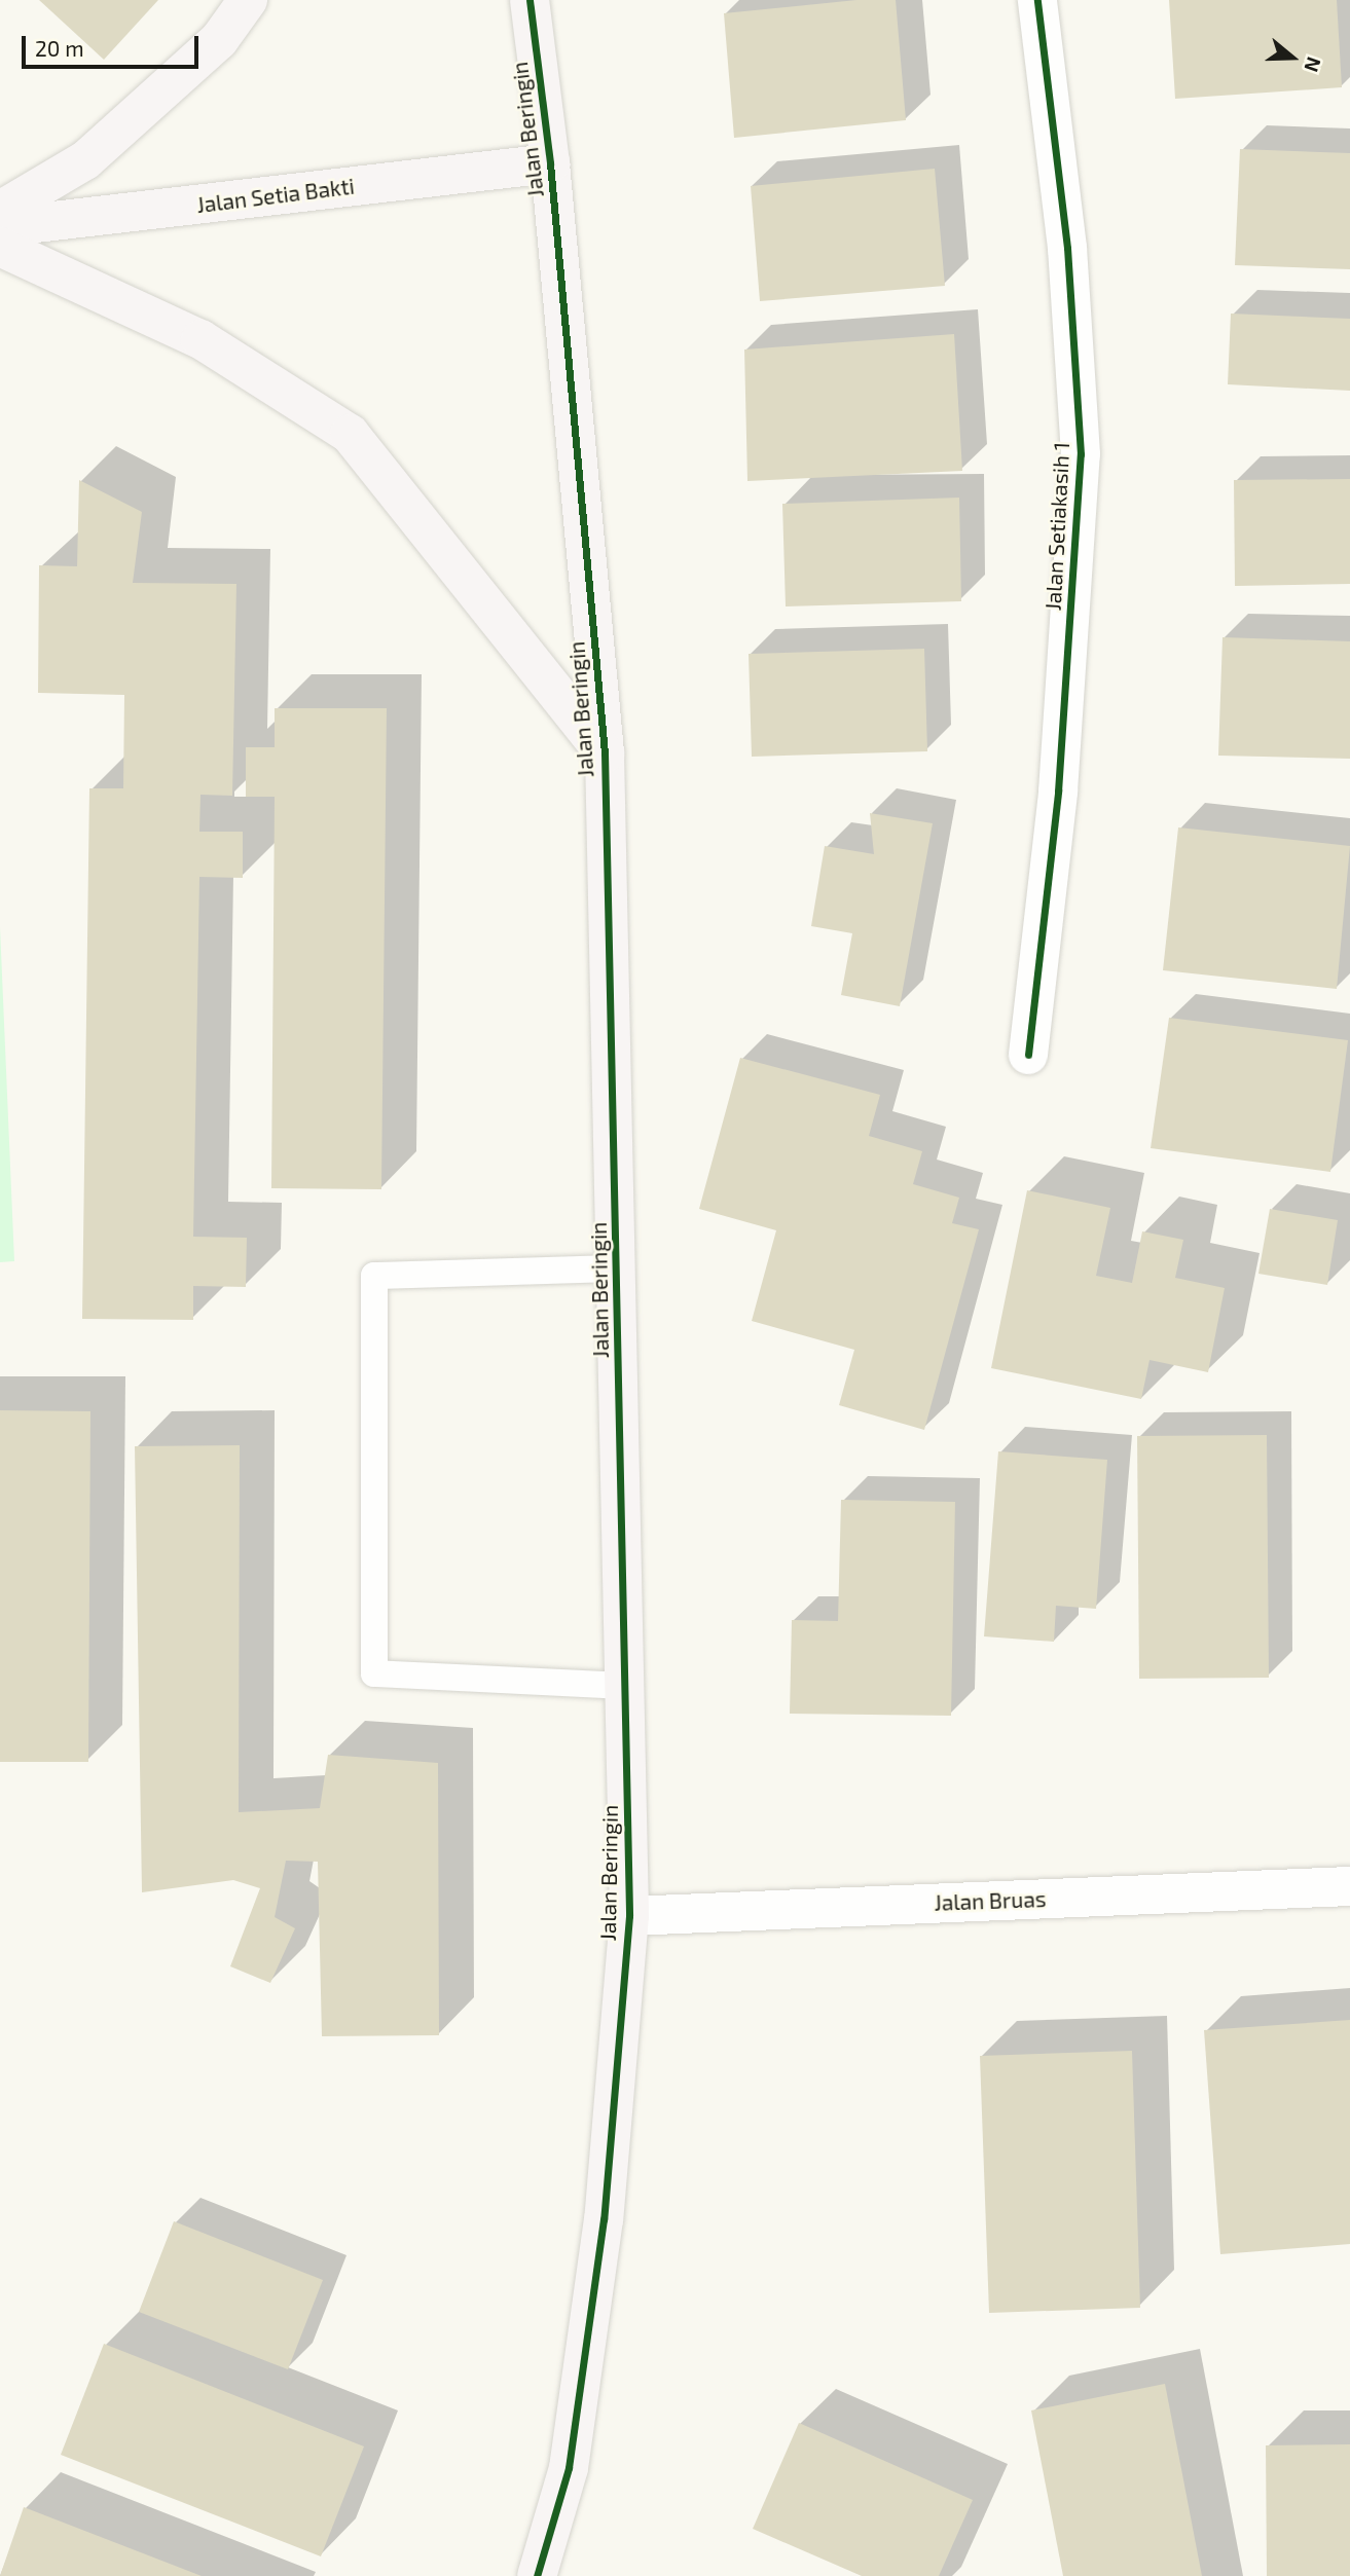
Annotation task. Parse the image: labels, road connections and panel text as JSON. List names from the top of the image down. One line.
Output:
{"streets":{"street":["Jalan Beringin","Jalan Setia Bakti","Jalan Setiakasih 1","Jalan Bruas"]},"crossings":[["Jalan Beringin","Jalan Setia Bakti"],["Jalan Beringin","Jalan Bruas"]],"scale_bar":"20 m","north":"right"}
